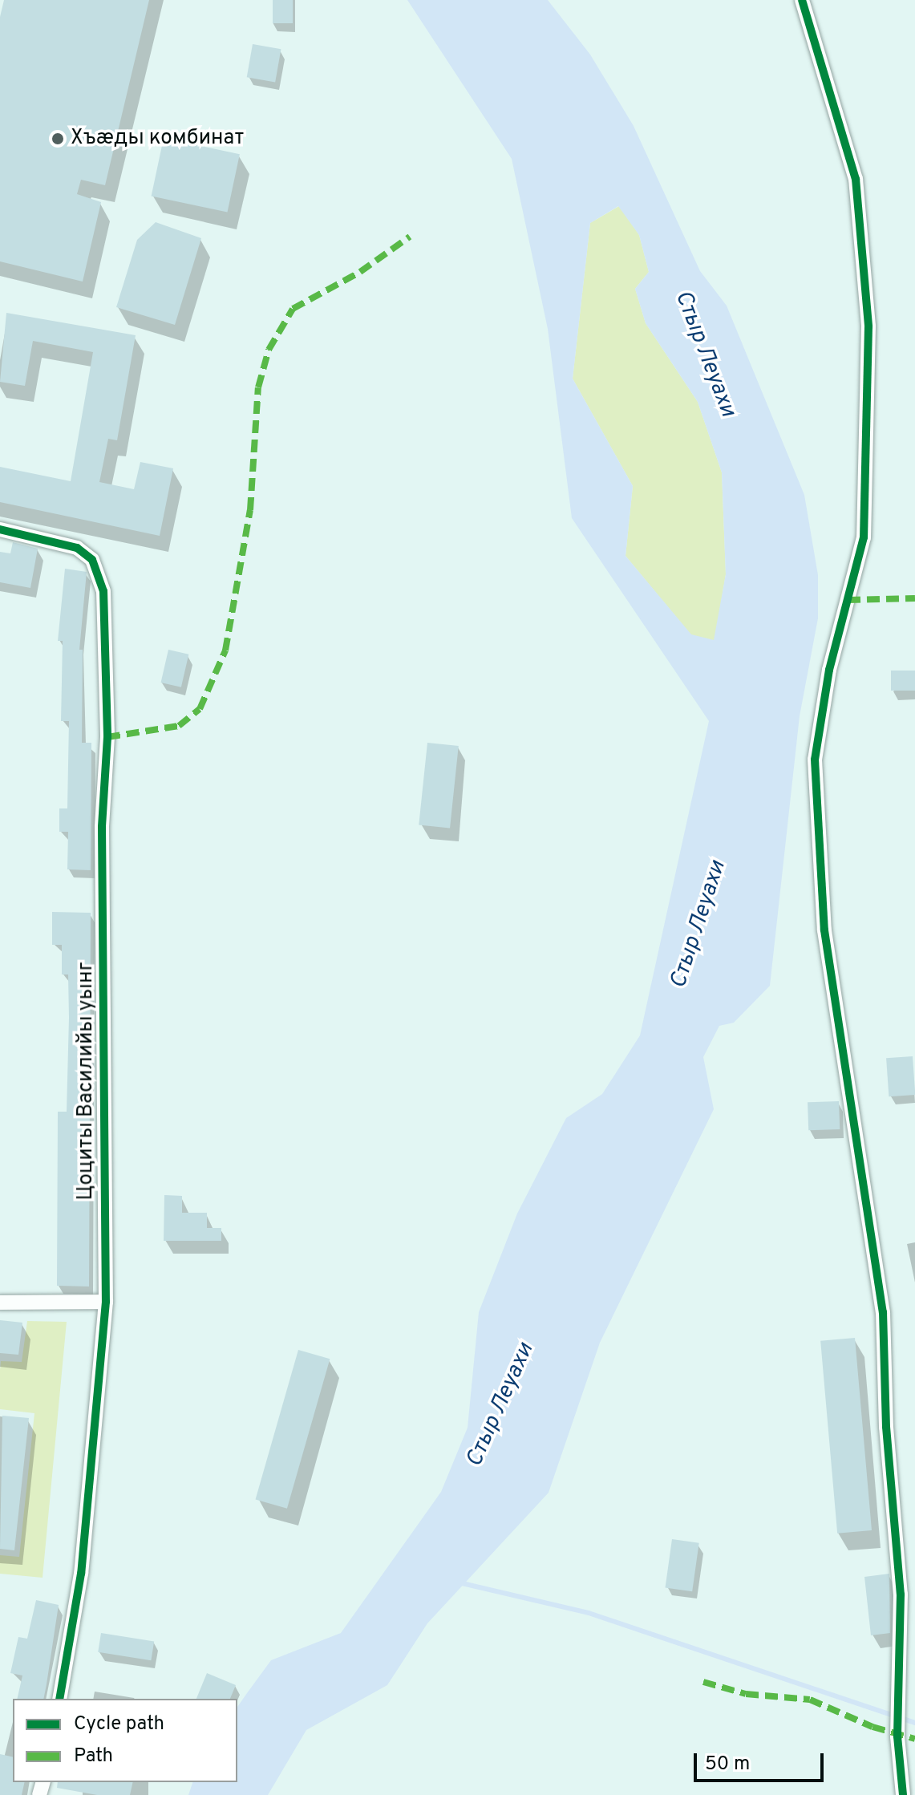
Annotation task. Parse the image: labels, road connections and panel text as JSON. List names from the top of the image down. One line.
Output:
{"streets":{"street":["Цоциты Василийы уынг"]},"water":["Стыр Леуахи"],"places":["Хъæды комбинат"],"legend":["Cycle path","Path"],"scale_bar":"50 m"}
